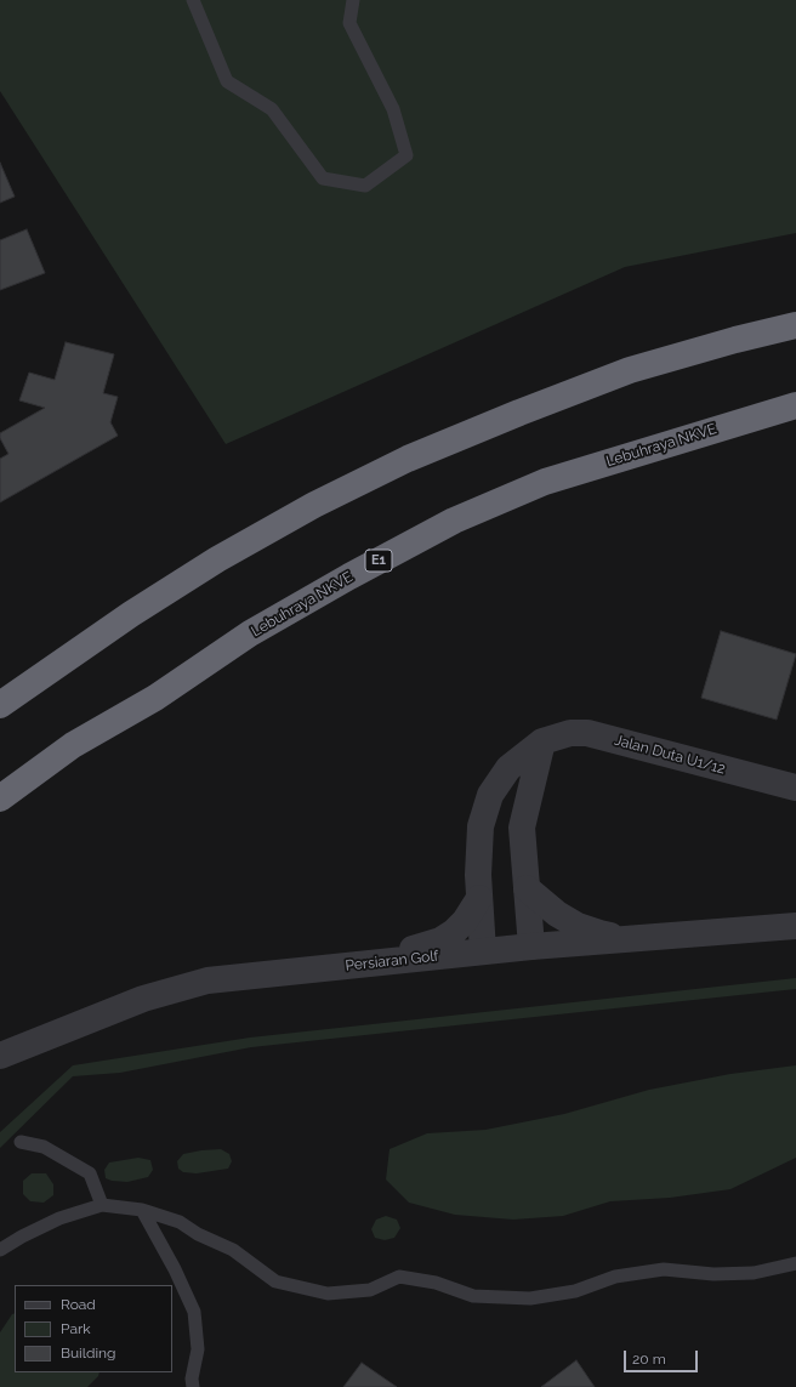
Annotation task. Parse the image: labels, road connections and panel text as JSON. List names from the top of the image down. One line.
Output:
{"streets":{"highway":["Lebuhraya NKVE","E1"],"street":["Jalan Duta U1/12","Persiaran Golf"]},"legend":["Road","Park","Building"],"scale_bar":"20 m"}
